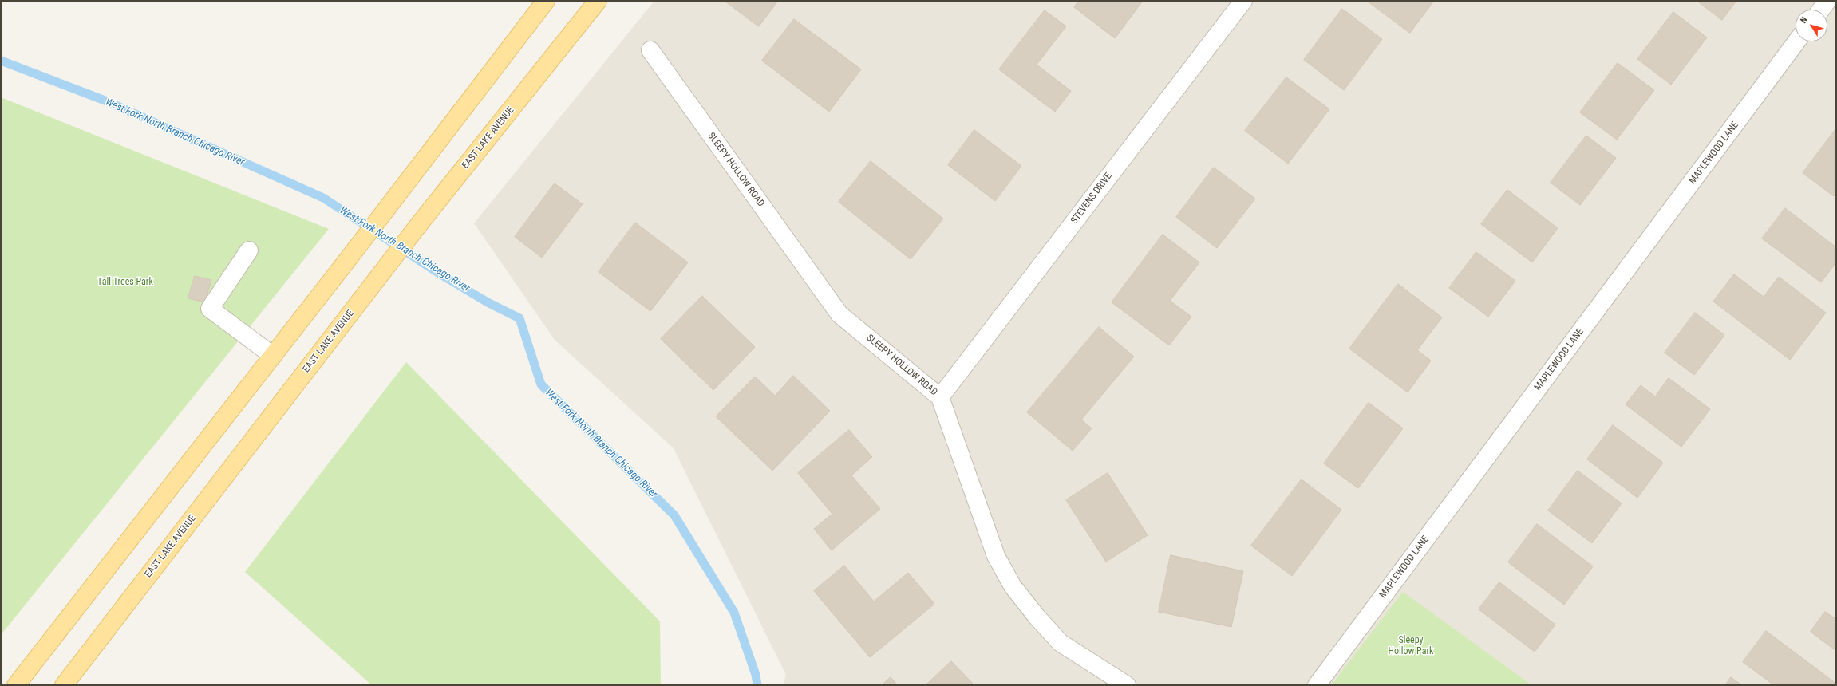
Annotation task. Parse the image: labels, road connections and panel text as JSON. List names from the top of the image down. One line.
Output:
{"streets":{"main road":["EAST LAKE AVENUE"],"street":["MAPLEWOOD LANE","SLEEPY HOLLOW ROAD","STEVENS DRIVE"]},"crossings":[["SLEEPY HOLLOW ROAD","STEVENS DRIVE"]],"water":["West Fork North Branch Chicago River"],"parks":["Tall Trees Park","Sleepy Hollow Park"],"north":"top left"}
